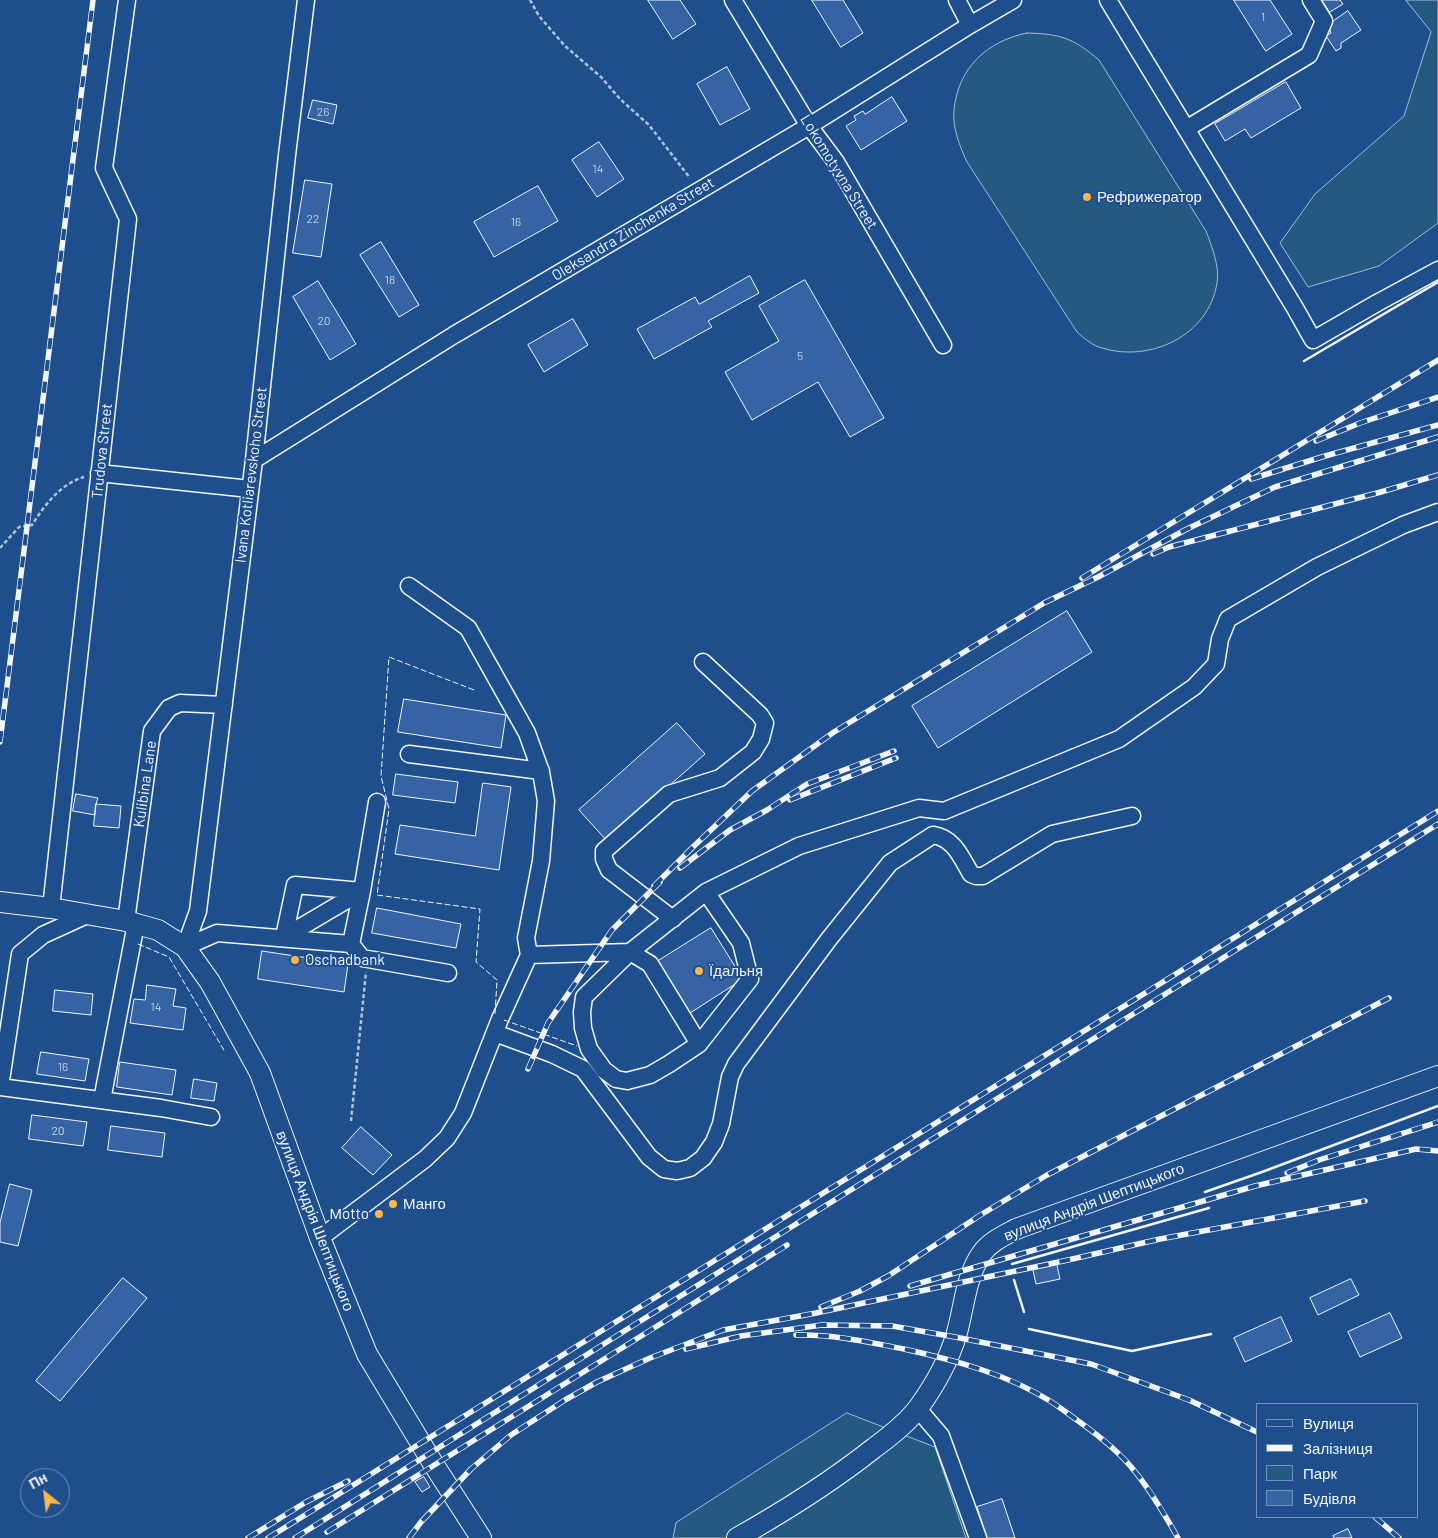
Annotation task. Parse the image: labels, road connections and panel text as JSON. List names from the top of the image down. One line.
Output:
{"streets":{"main road":["вулиця Андрія Шептицького"],"street":["Lokomotyvna Street","Oleksandra Zinchenka Street","Trudova Street","Ivana Kotliarevskoho Street","Kulibina Lane"]},"crossings":[["Lokomotyvna Street","Oleksandra Zinchenka Street"],["Oleksandra Zinchenka Street","Ivana Kotliarevskoho Street"],["Trudova Street","вулиця Андрія Шептицького"],["Ivana Kotliarevskoho Street","Kulibina Lane"],["Ivana Kotliarevskoho Street","вулиця Андрія Шептицького"],["Kulibina Lane","вулиця Андрія Шептицького"]],"places":["Рефрижератор","Oschadbank","Їдальня","Манго","Мotto"],"house_numbers":["1","26","14","22","16","18","20","5","14","16","20"],"legend":["Вулиця","Залізниця","Парк","Будівля"],"north":"top left"}
